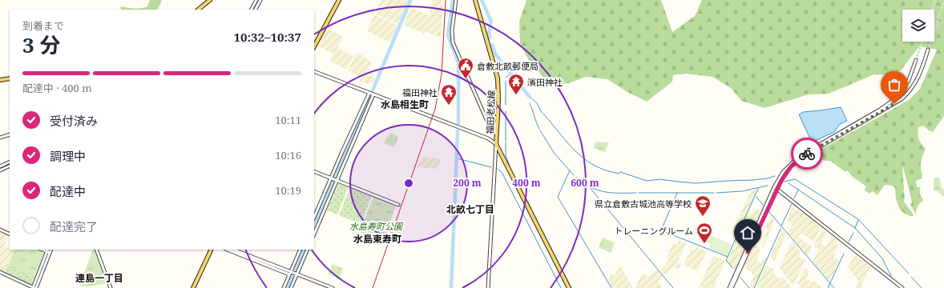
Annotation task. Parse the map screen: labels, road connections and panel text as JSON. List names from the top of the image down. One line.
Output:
{"streets":{"main road":["福田老松線"]},"districts":["水島相生町","北畝七丁目","水島東寿町","連島一丁目"],"parks":["水島寿町公園"],"places":{"public building":["倉敷北畝郵便局"],"temple":["濱田神社","福田神社"],"school or university":["県立倉敷古城池高等学校"],"sports":["トレーニングルーム"]},"page":{"heading":["3 分","到着まで","10:32–10:37"],"bar":"配達中 · 400 m","list":[["受付済み","10:11"],["調理中","10:16"],["配達中","10:19"],"配達完了"]},"rings":["200 m","400 m","600 m"]}
